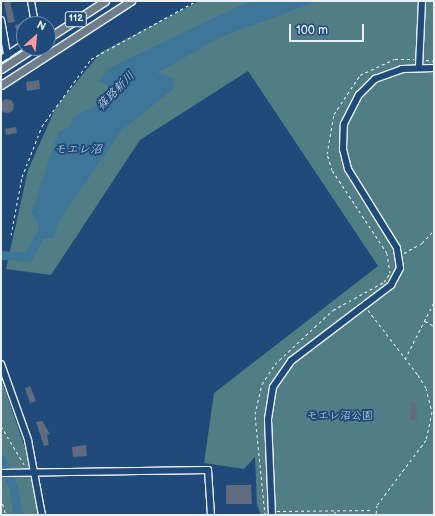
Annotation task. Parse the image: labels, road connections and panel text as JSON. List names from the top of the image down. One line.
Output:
{"streets":{"main road":["112"]},"water":["篠路新川","モエレ沼"],"parks":["モエレ沼公園"],"scale_bar":"100 m","north":"top right"}
